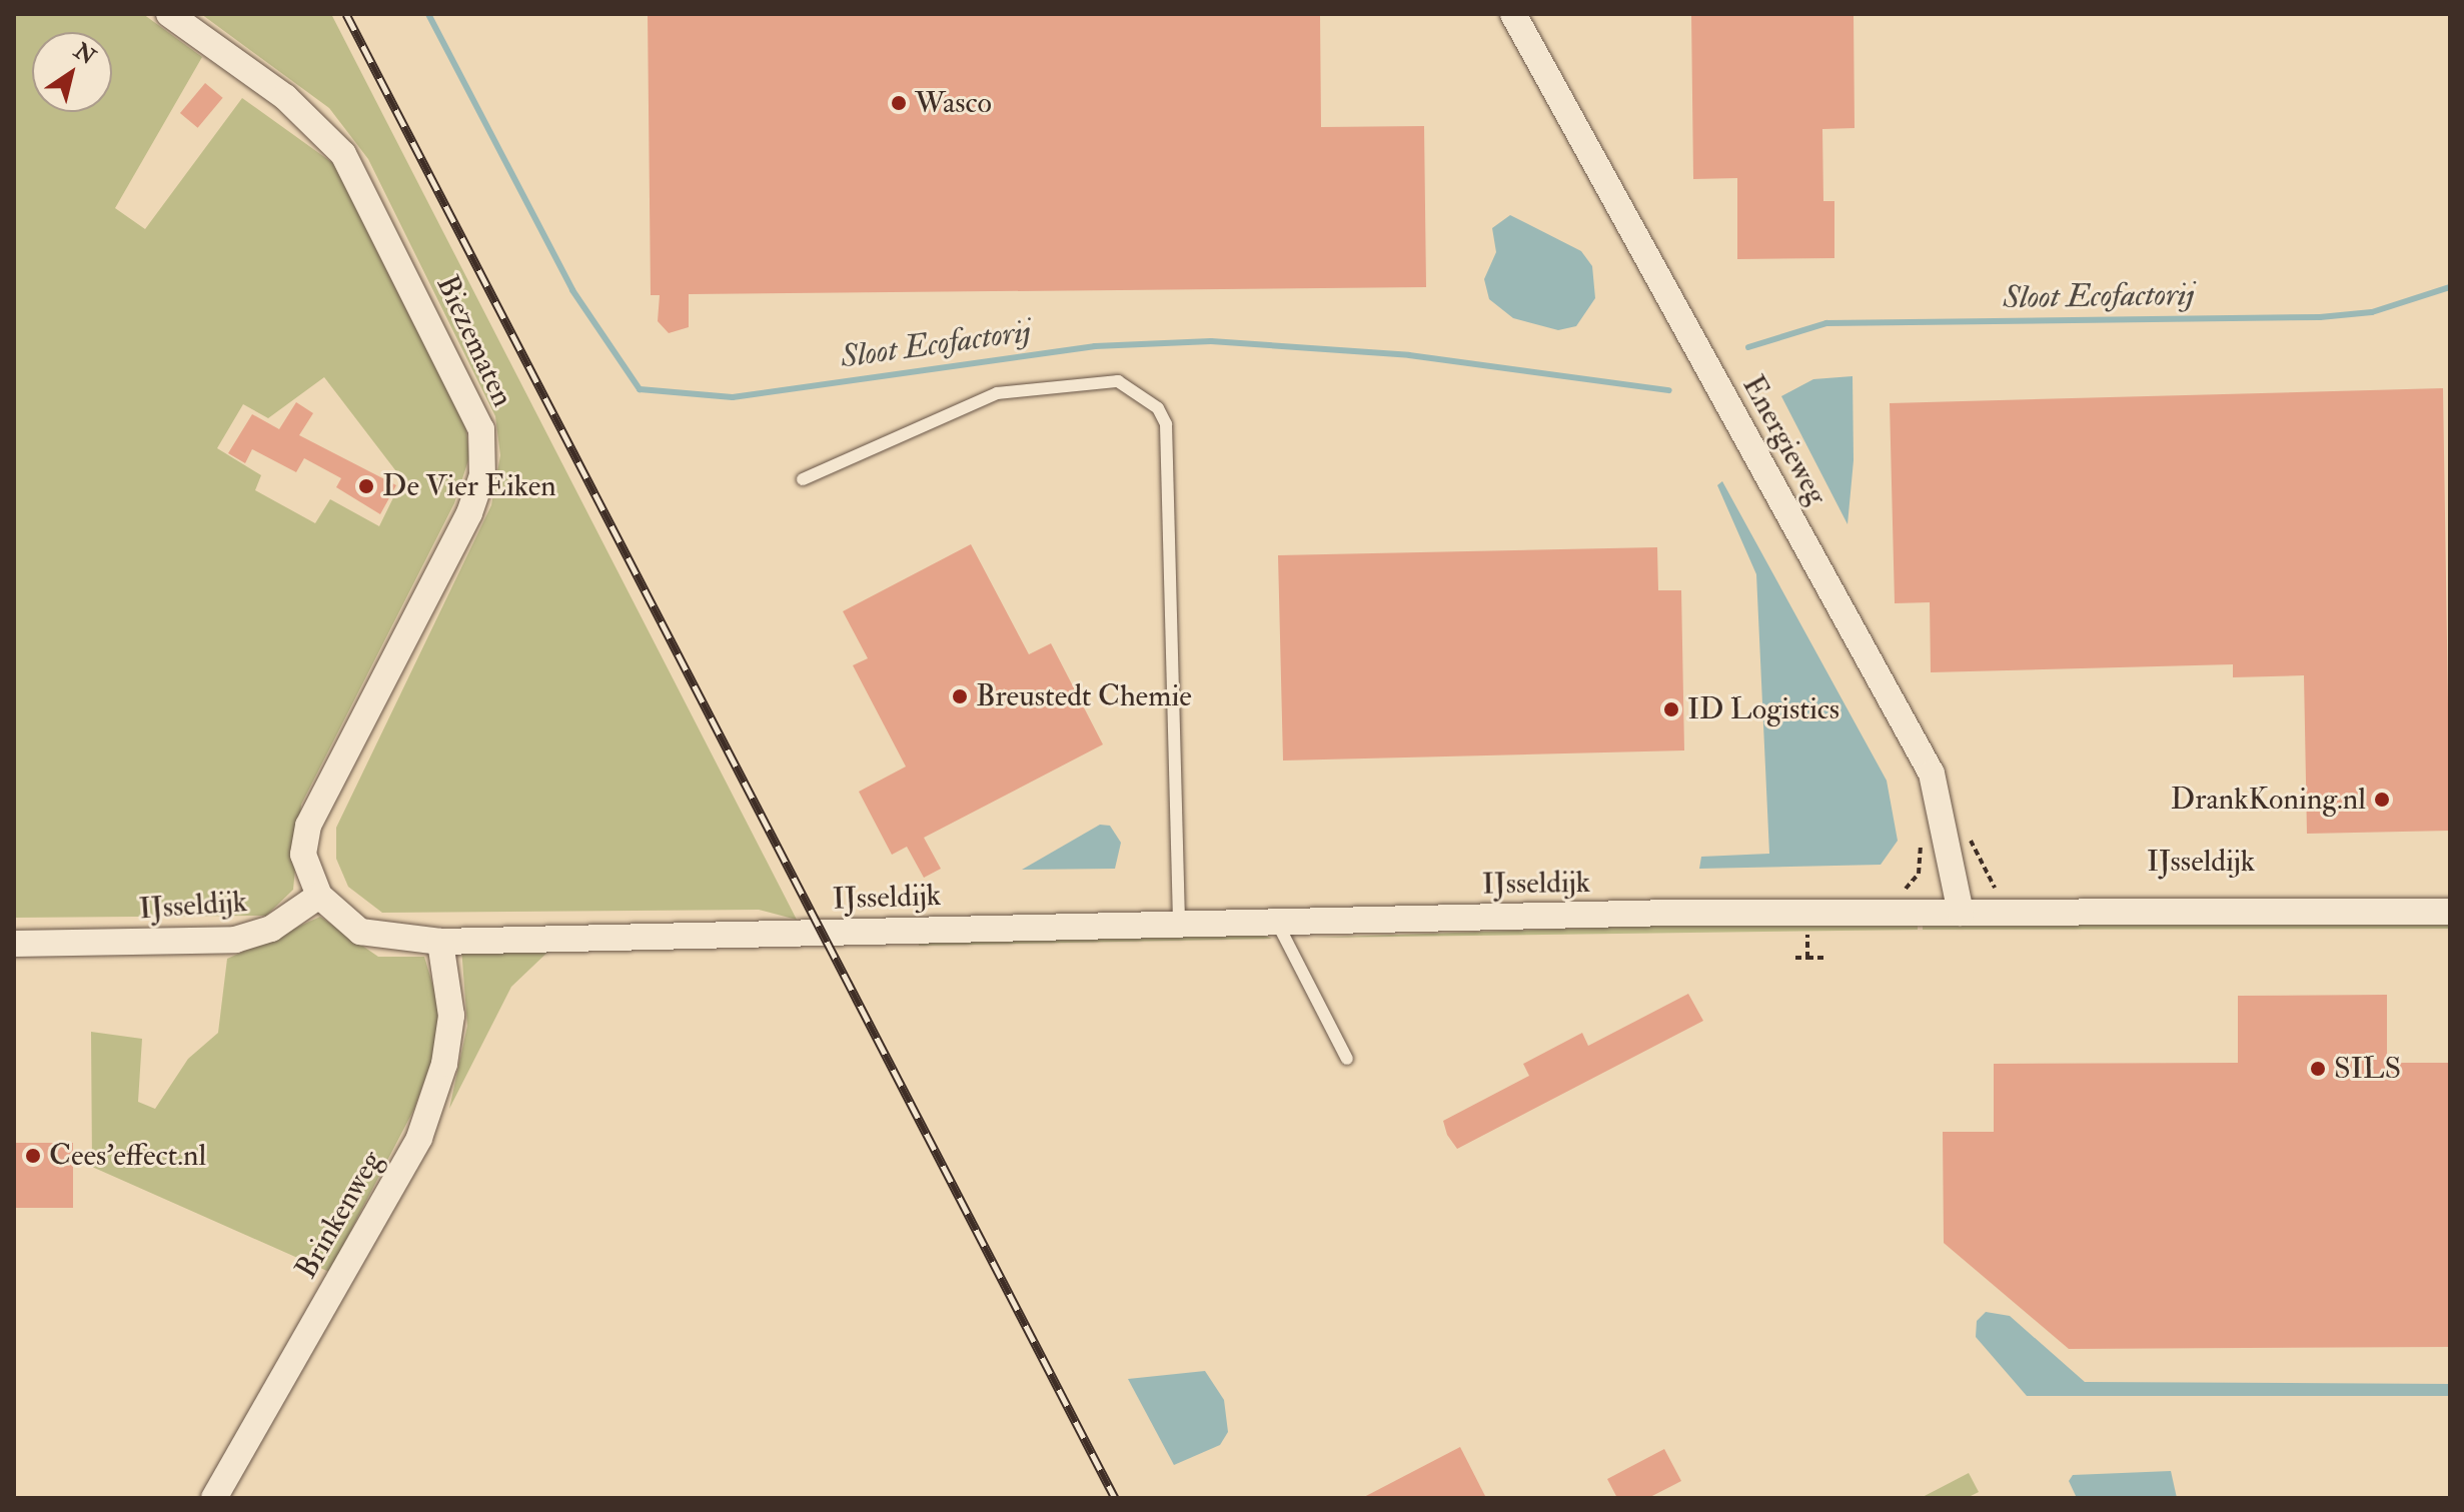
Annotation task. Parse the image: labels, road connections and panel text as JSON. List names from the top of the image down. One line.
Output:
{"streets":{"street":["Biezematen","Energieweg","IJsseldijk","Brinkenweg"]},"crossings":[["Biezematen","IJsseldijk"],["Energieweg","IJsseldijk"],["IJsseldijk","Brinkenweg"]],"water":["Sloot Ecofactorij"],"places":["Wasco","De Vier Eiken","Breustedt Chemie","ID Logistics","DrankKoning.nl","SILS","Cees'effect.nl"],"north":"top right"}
